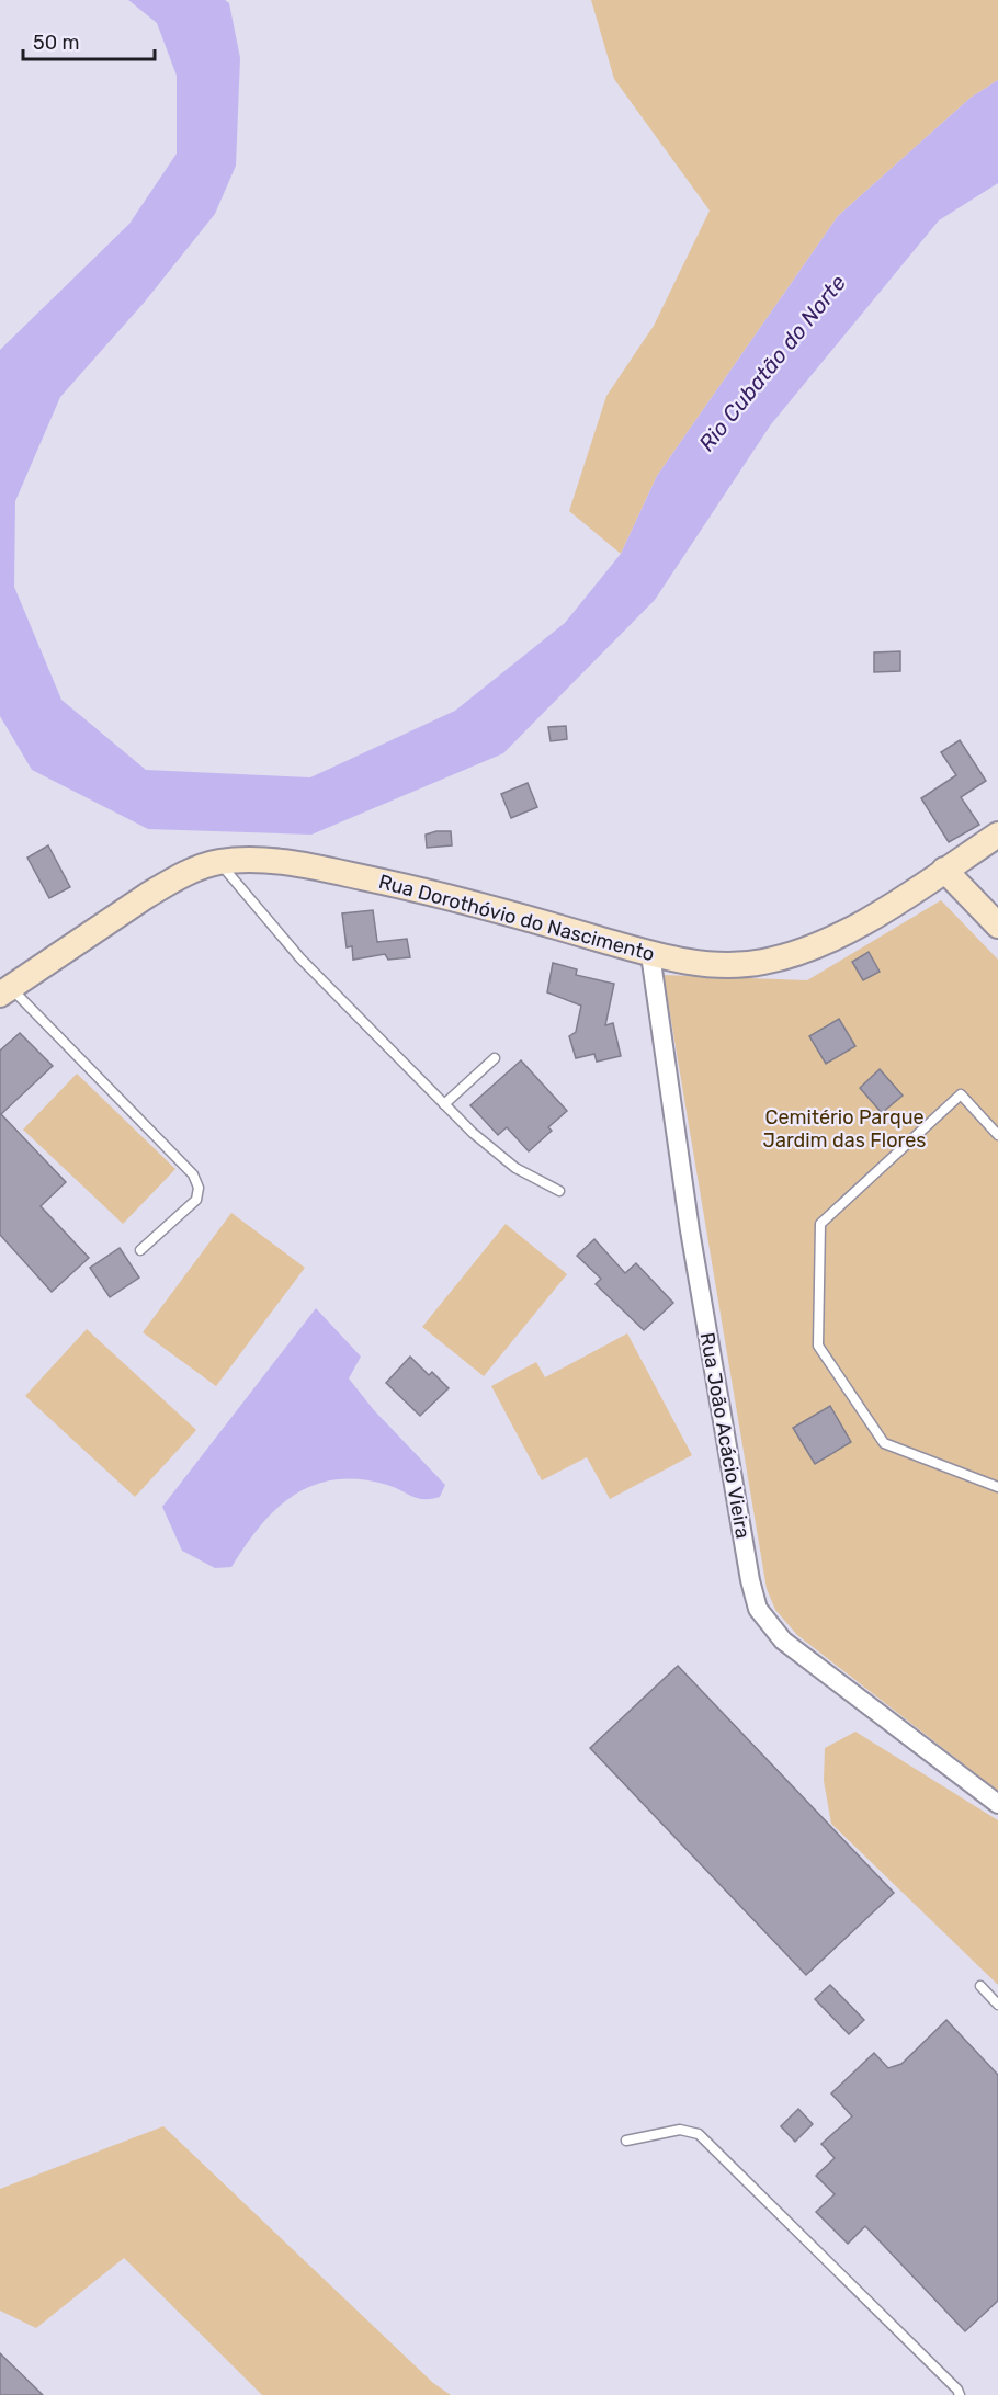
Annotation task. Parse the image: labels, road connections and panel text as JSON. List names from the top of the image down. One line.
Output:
{"streets":{"street":["Rua Dorothóvio do Nascimento","Rua João Acácio Vieira"]},"crossings":[["Rua Dorothóvio do Nascimento","Rua João Acácio Vieira"]],"water":["Rio Cubatão do Norte"],"parks":["Cemitério Parque Jardim das Flores"],"scale_bar":"50 m"}
